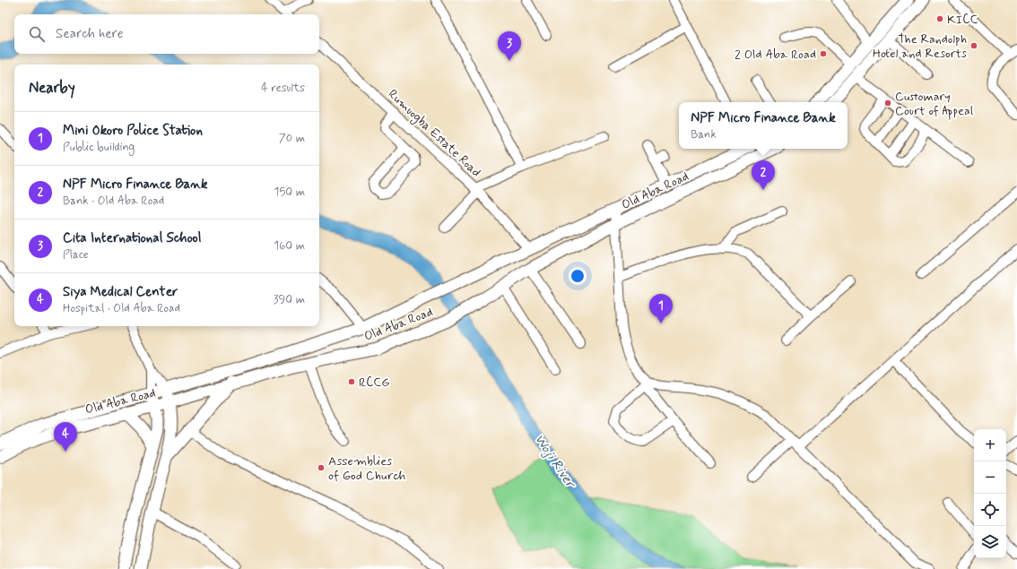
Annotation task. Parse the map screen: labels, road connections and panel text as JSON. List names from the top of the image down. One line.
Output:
{"streets":{"main road":["Old Aba Road"],"street":["Rumuogba Estate Road"]},"crossings":[["Rumuogba Estate Road","Old Aba Road"]],"water":["Woji River"],"places":["KICC","The Randolph Hotel and Resorts","2 Old Aba Road","Customary Court of Appeal","RCCG","Assemblies of God Church"],"page":{"search":"Search here","pins":["3","2","1","4"],"heading":["Nearby","4 results"],"popup":["NPF Micro Finance Bank","Bank"],"list":[{"mark":"1","name":"Mini Okoro Police Station","note":"Public building","value":"70 m"},{"mark":"2","name":"NPF Micro Finance Bank","note":"Bank · Old Aba Road","value":"150 m"},{"mark":"3","name":"Cita International School","note":"Place","value":"160 m"},{"mark":"4","name":"Siya Medical Center","note":"Hospital · Old Aba Road","value":"390 m"}],"map_buttons":["+","−"]}}
